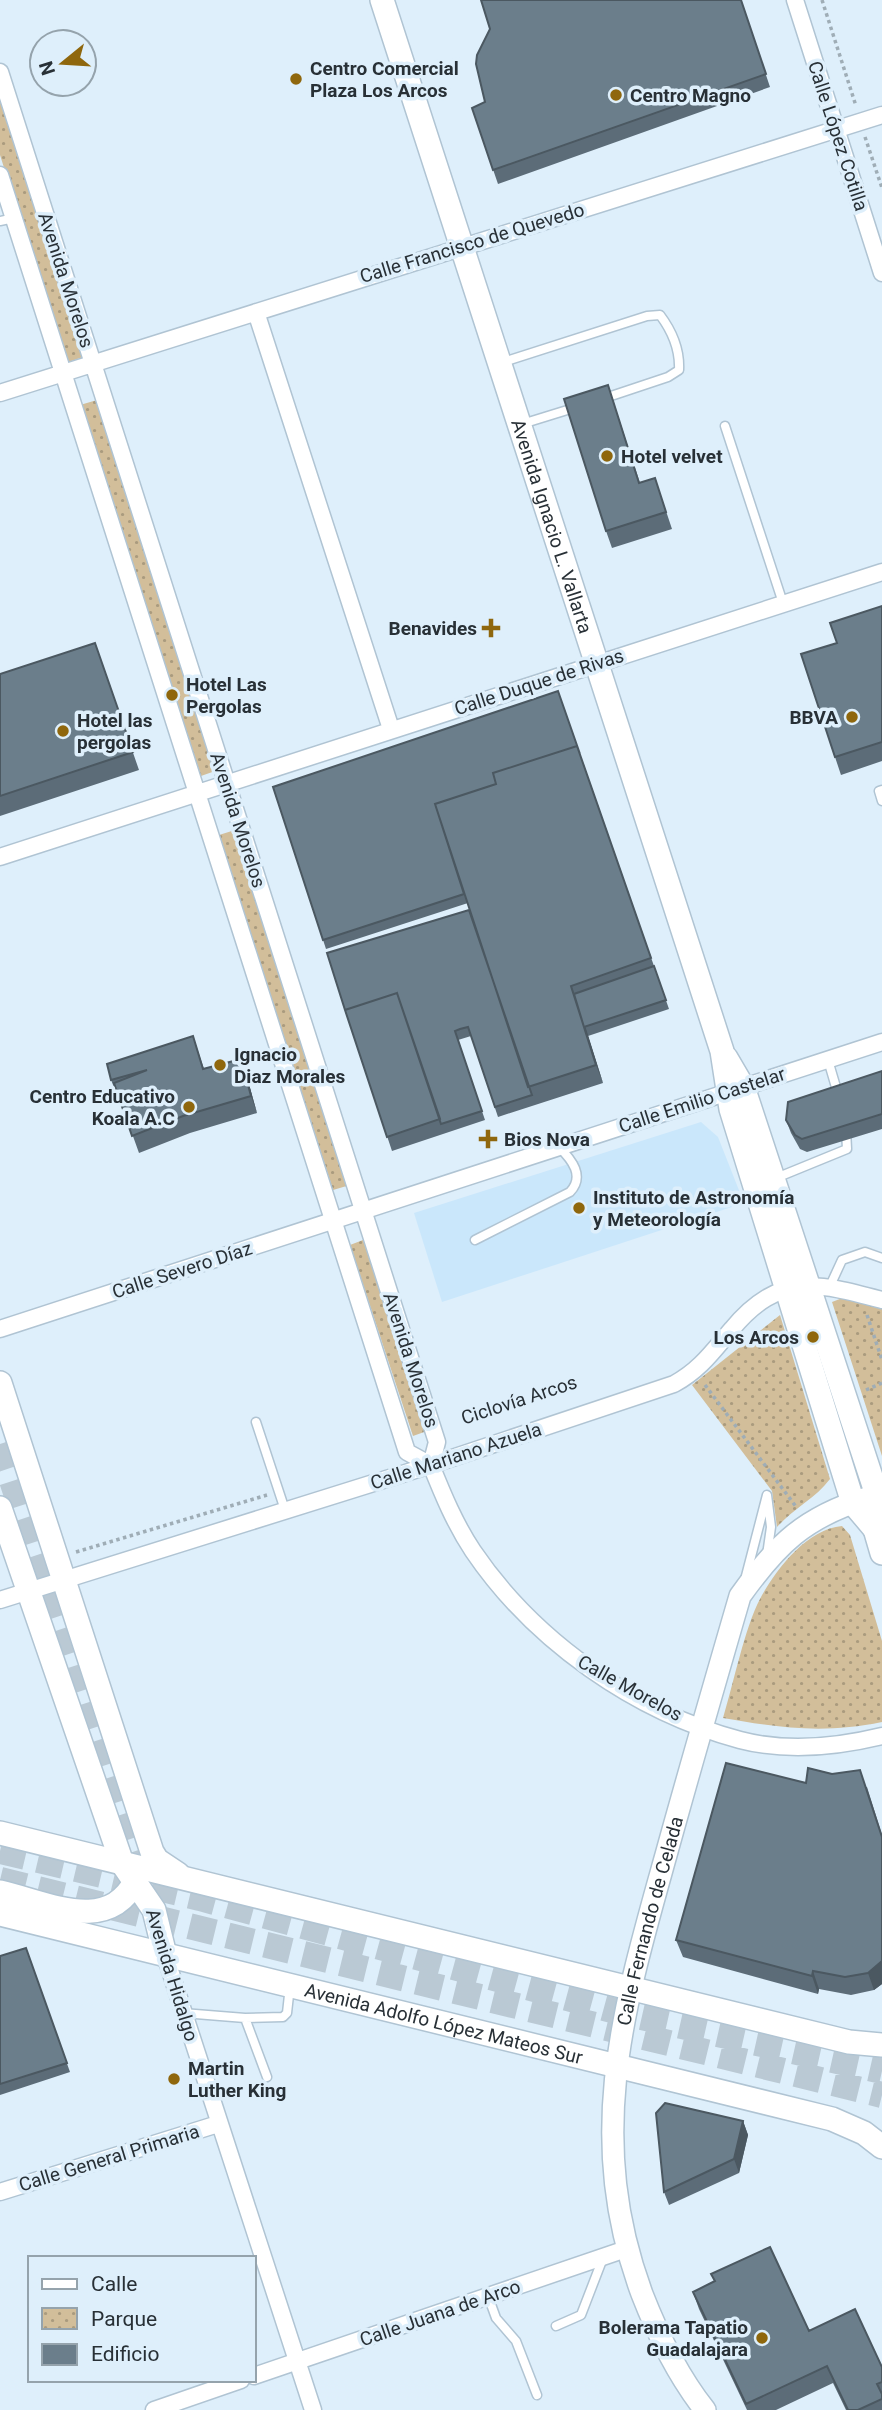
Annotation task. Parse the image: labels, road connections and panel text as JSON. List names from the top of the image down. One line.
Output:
{"streets":{"main road":["Avenida Ignacio L. Vallarta","Avenida Hidalgo","Avenida Adolfo López Mateos Sur"],"street":["Calle López Cotilla","Calle Francisco de Quevedo","Avenida Morelos","Calle Duque de Rivas","Calle Emilio Castelar","Calle Severo Díaz","Calle Mariano Azuela","Calle Morelos","Calle Fernando de Celada","Calle General Primaria","Calle Juana de Arco"]},"crossings":[["Calle López Cotilla","Calle Francisco de Quevedo"],["Calle Francisco de Quevedo","Avenida Morelos"],["Calle Francisco de Quevedo","Avenida Ignacio L. Vallarta"],["Avenida Morelos","Calle Duque de Rivas"],["Avenida Morelos","Calle Emilio Castelar"],["Avenida Morelos","Calle Severo Díaz"],["Avenida Morelos","Calle Mariano Azuela"],["Avenida Morelos","Calle Morelos"],["Avenida Ignacio L. Vallarta","Calle Duque de Rivas"],["Avenida Ignacio L. Vallarta","Calle Emilio Castelar"],["Avenida Ignacio L. Vallarta","Calle Mariano Azuela"],["Avenida Ignacio L. Vallarta","Calle Fernando de Celada"],["Calle Emilio Castelar","Calle Severo Díaz"],["Calle Mariano Azuela","Calle Morelos"],["Calle Mariano Azuela","Avenida Hidalgo"],["Calle Morelos","Calle Fernando de Celada"],["Calle Fernando de Celada","Avenida Adolfo López Mateos Sur"],["Calle Fernando de Celada","Calle Juana de Arco"],["Avenida Hidalgo","Avenida Adolfo López Mateos Sur"],["Avenida Hidalgo","Calle General Primaria"],["Avenida Hidalgo","Calle Juana de Arco"]],"places":{"other":["Centro Comercial Plaza Los Arcos","Centro Magno","Hotel velvet","Hotel Las Pergolas","BBVA","Hotel las pergolas","Ignacio Diaz Morales","Centro Educativo Koala A.C","Instituto de Astronomía y Meteorología","Los Arcos","Martin Luther King","Bolerama Tapatio Guadalajara"],"health":["Benavides","Bios Nova"]},"legend":["Calle","Parque","Edificio"],"north":"left"}
